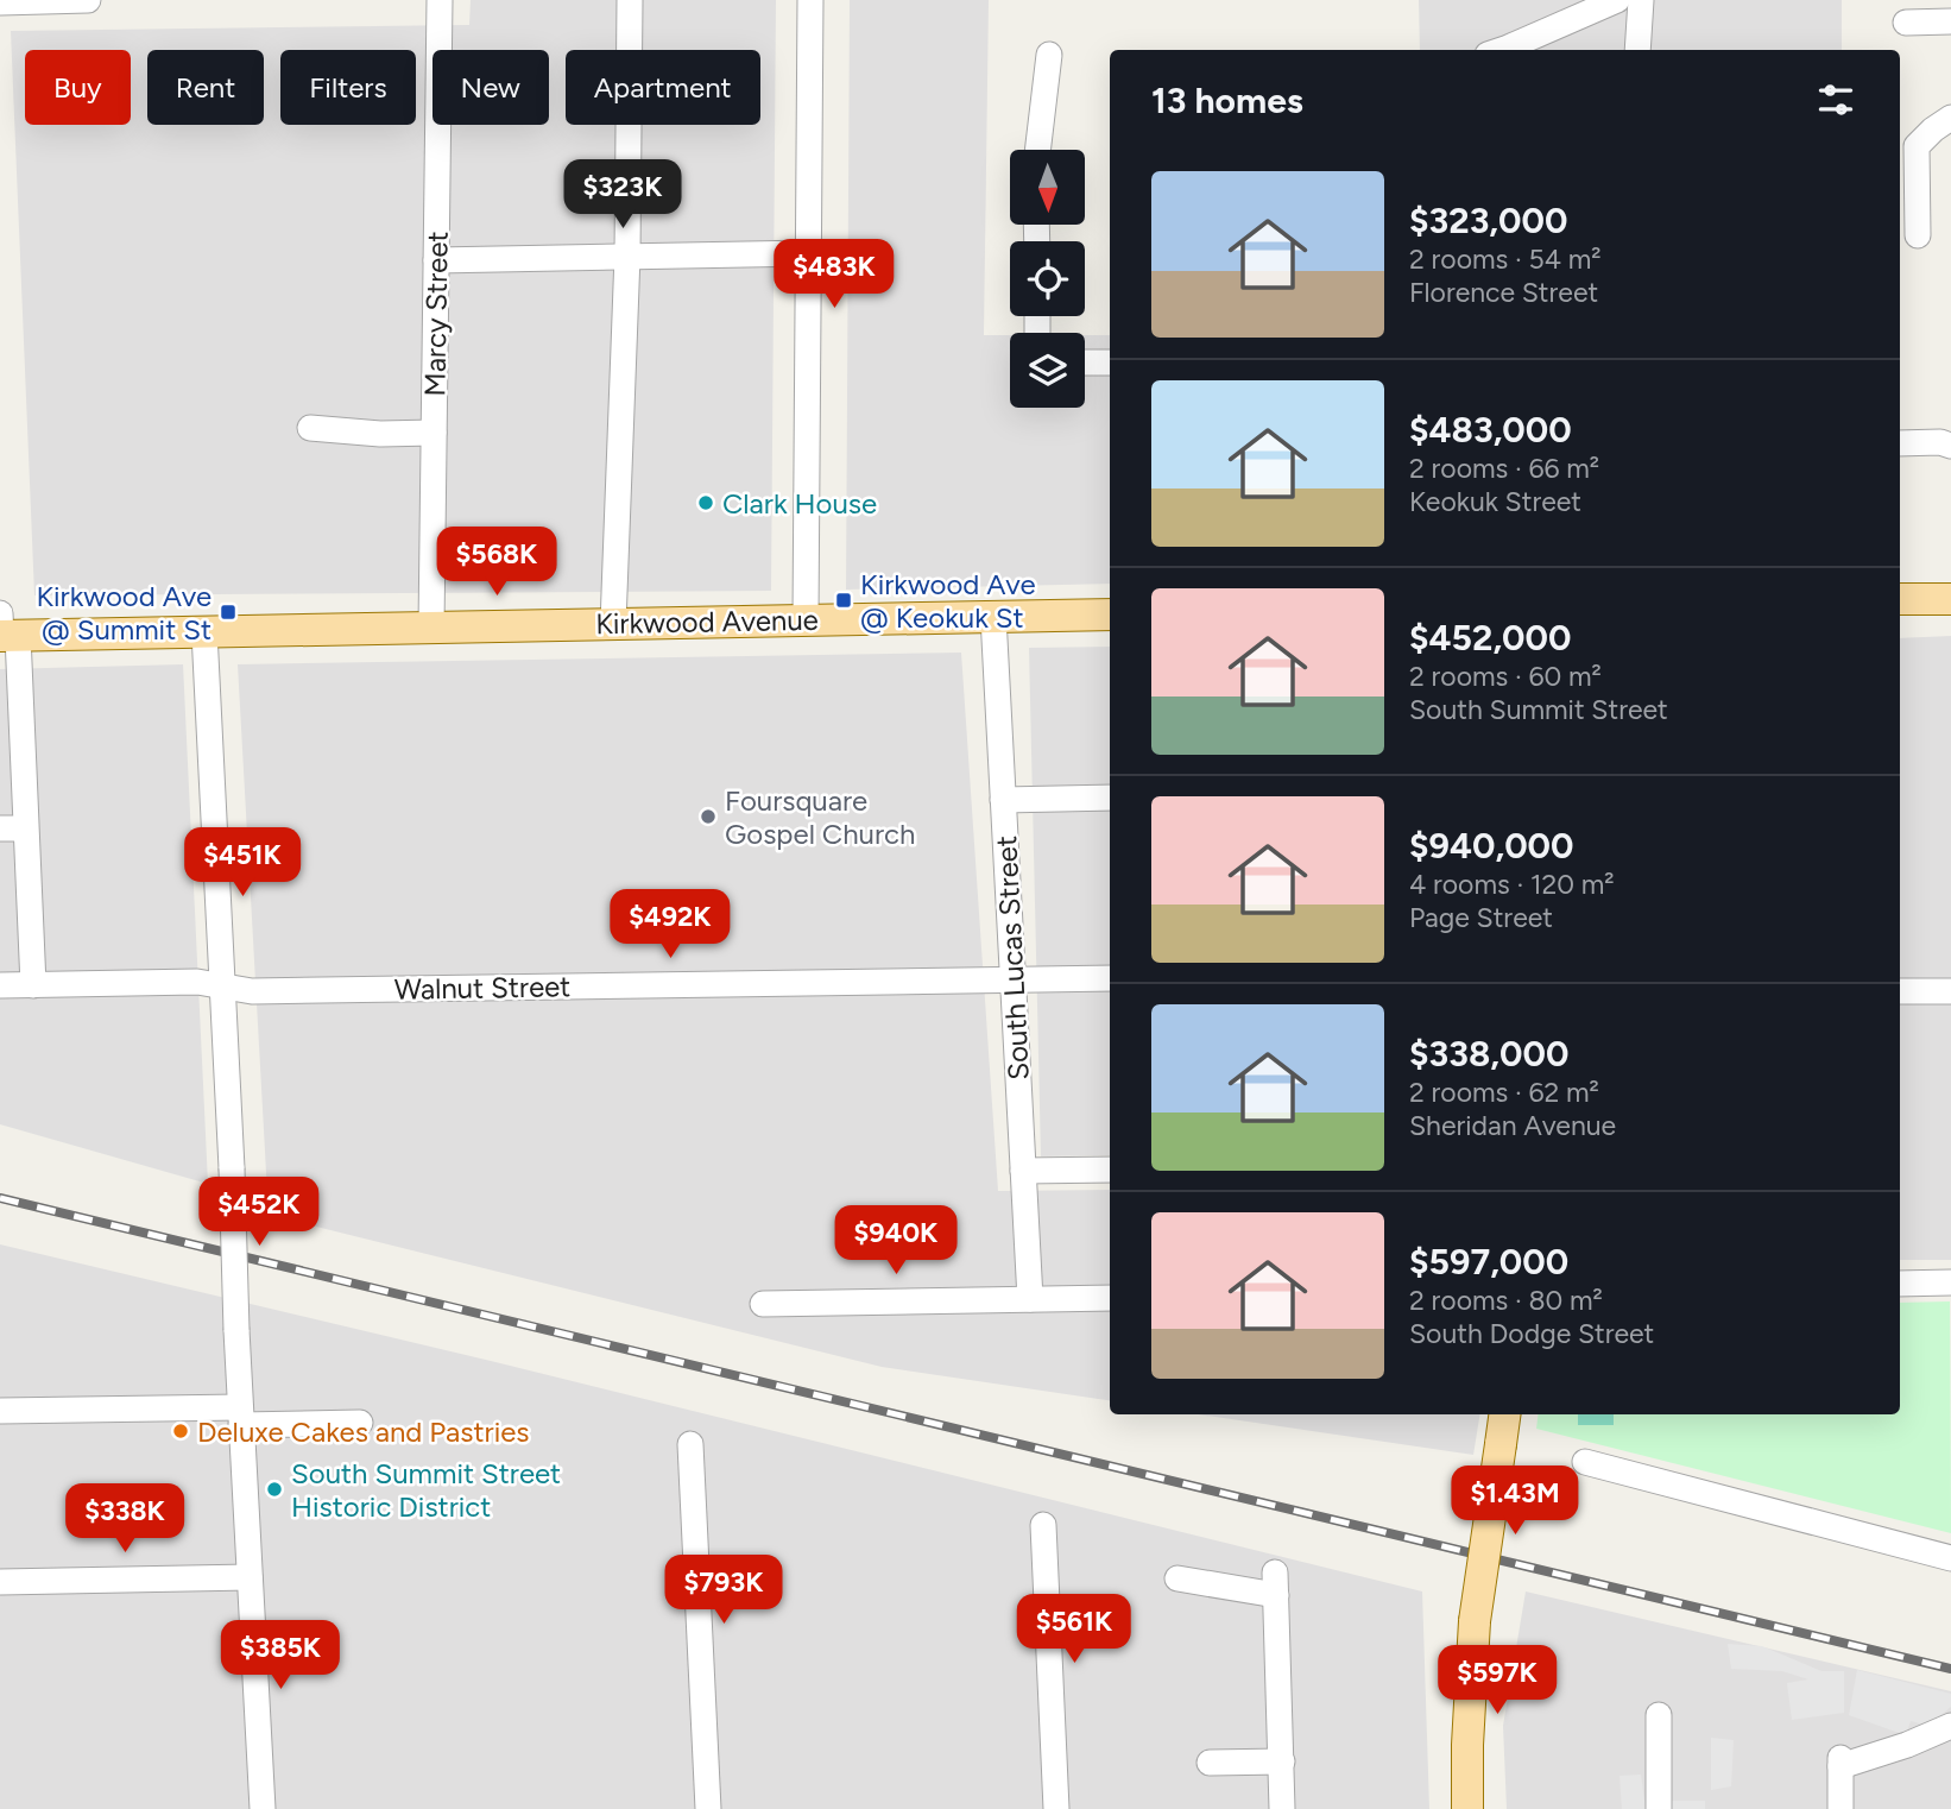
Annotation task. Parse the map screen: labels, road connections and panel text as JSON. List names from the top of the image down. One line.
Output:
{"streets":{"main road":["Kirkwood Avenue"],"street":["Marcy Street","South Lucas Street","Walnut Street"]},"crossings":[["Marcy Street","Kirkwood Avenue"],["Kirkwood Avenue","South Lucas Street"],["South Lucas Street","Walnut Street"]],"places":{"other":["Clark House","Foursquare Gospel Church","Deluxe Cakes and Pastries","South Summit Street Historic District"],"transit":["Kirkwood Ave @ Keokuk St","Kirkwood Ave @ Summit St"]},"north":"bottom","page":{"chip":["Buy","Rent","Filters","New","Apartment"],"heading":"13 homes","list":[{"name":"$323,000","note":"2 rooms · 54 m² · Florence Street"},{"name":"$483,000","note":"2 rooms · 66 m² · Keokuk Street"},{"name":"$452,000","note":"2 rooms · 60 m² · South Summit Street"},{"name":"$940,000","note":"4 rooms · 120 m² · Page Street"},{"name":"$338,000","note":"2 rooms · 62 m² · Sheridan Avenue"},{"name":"$597,000","note":"2 rooms · 80 m² · South Dodge Street"}],"price":["$323K","$483K","$568K","$451K","$492K","$452K","$940K","$1.43M","$338K","$793K","$561K","$385K","$597K"]}}
